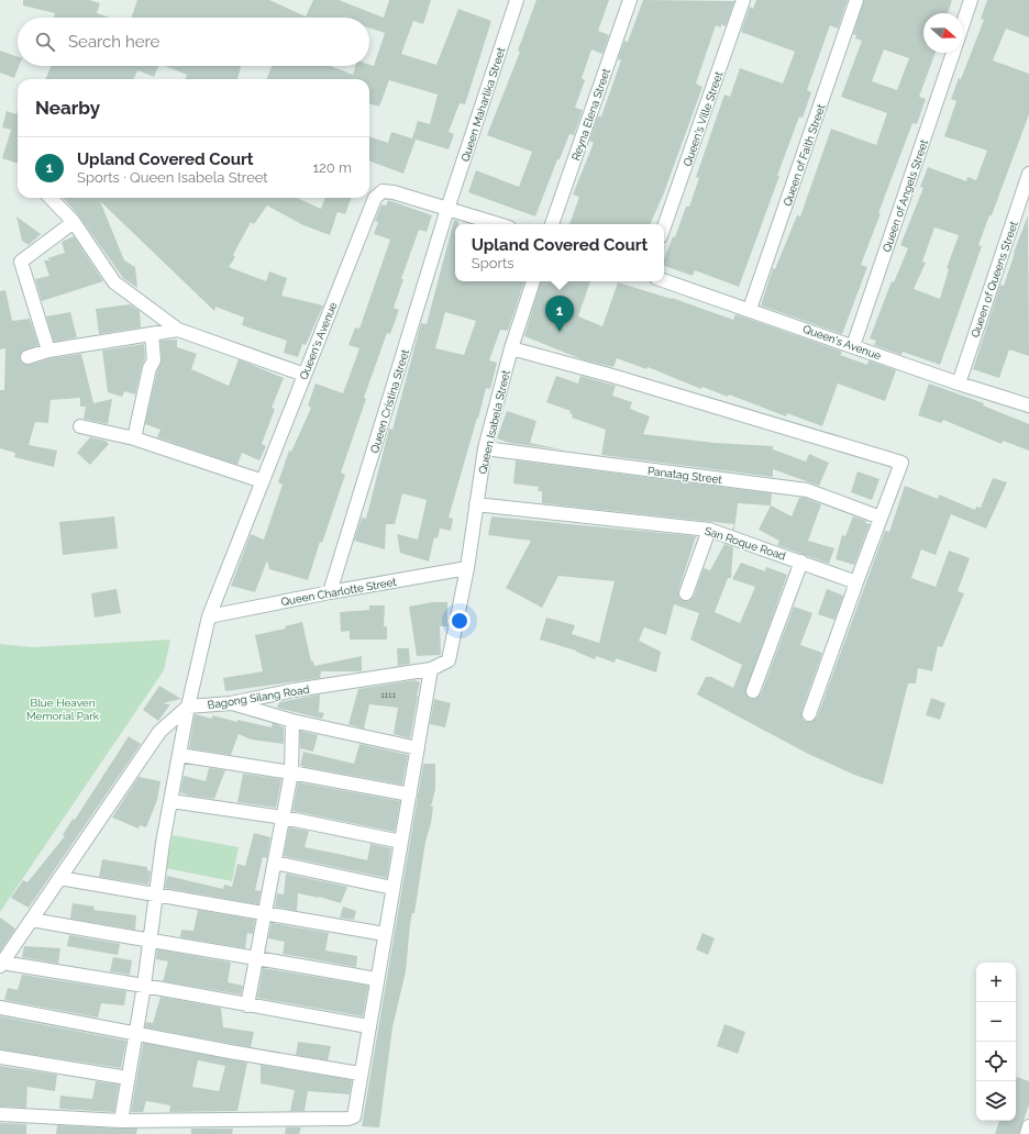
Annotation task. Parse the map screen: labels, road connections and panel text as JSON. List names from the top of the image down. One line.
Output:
{"streets":{"street":["Queen Maharlika Street","Reyna Elena Street","Queen's Ville Street","Queen of Faith Street","Queen of Angels Street","Queen of Queens Street","Queen's Avenue","Queen Cristina Street","Queen Isabela Street","Panatag Street","San Roque Road","Queen Charlotte Street","Bagong Silang Road"]},"crossings":[["Queen Maharlika Street","Queen's Avenue"],["Queen Maharlika Street","Queen Cristina Street"],["Queen of Faith Street","Queen's Avenue"],["Queen of Angels Street","Queen's Avenue"],["Queen of Queens Street","Queen's Avenue"],["Queen's Avenue","Queen Cristina Street"],["Queen's Avenue","Queen Charlotte Street"],["Queen's Avenue","Bagong Silang Road"],["Queen Cristina Street","Queen Charlotte Street"],["Queen Isabela Street","Panatag Street"],["Queen Isabela Street","San Roque Road"],["Queen Isabela Street","Queen Charlotte Street"],["Queen Isabela Street","Bagong Silang Road"],["Queen Charlotte Street","Bagong Silang Road"]],"parks":["Blue Heaven Memorial Park"],"house_numbers":["1111"],"north":"right","page":{"search":"Search here","heading":"Nearby","list":[{"mark":"1","name":"Upland Covered Court","note":"Sports · Queen Isabela Street","value":"120 m"}],"popup":["Upland Covered Court","Sports"],"pins":"1","map_buttons":["+","−"]}}
